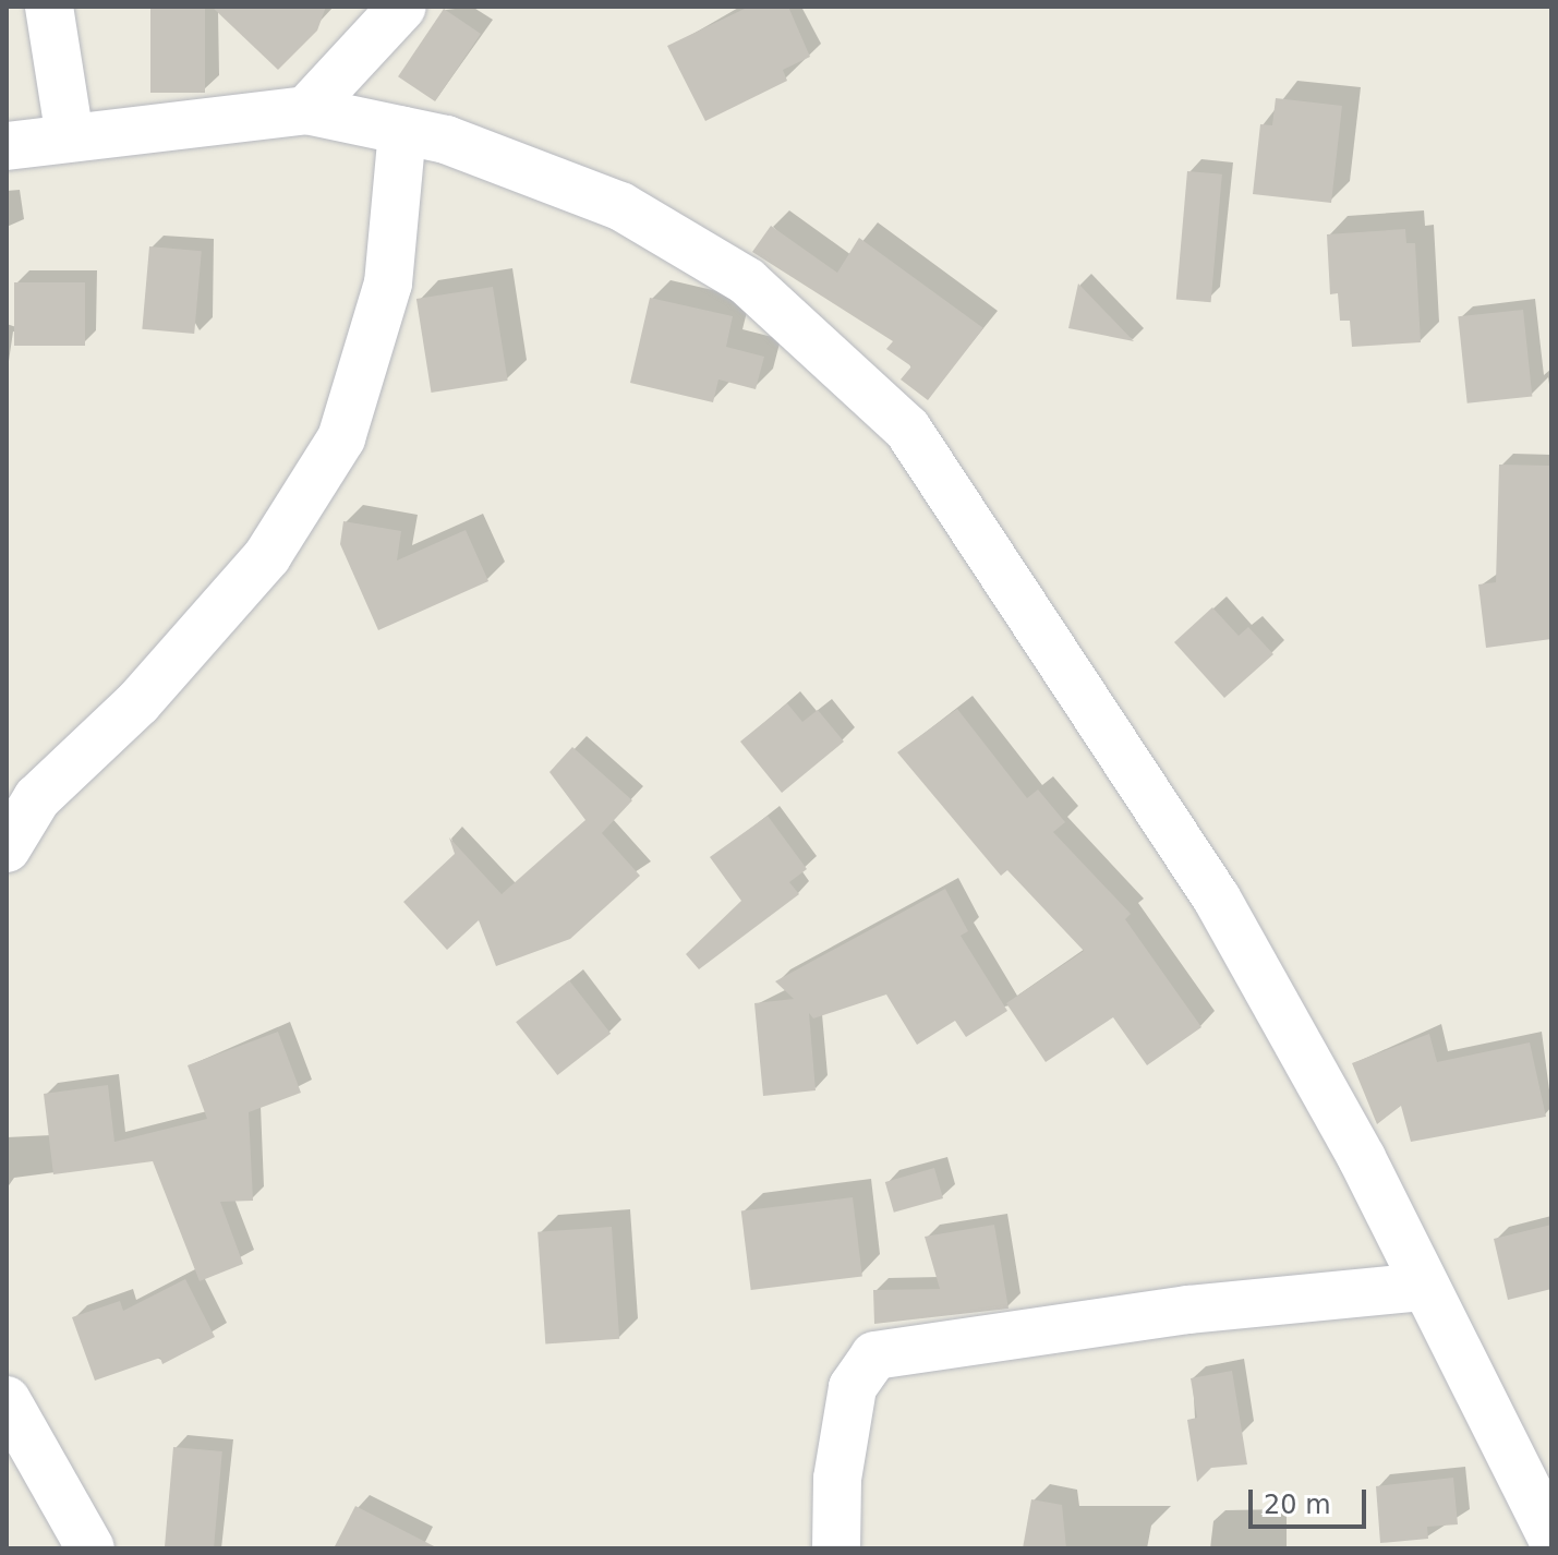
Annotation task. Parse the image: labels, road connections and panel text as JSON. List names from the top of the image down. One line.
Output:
{"scale_bar":"20 m"}
